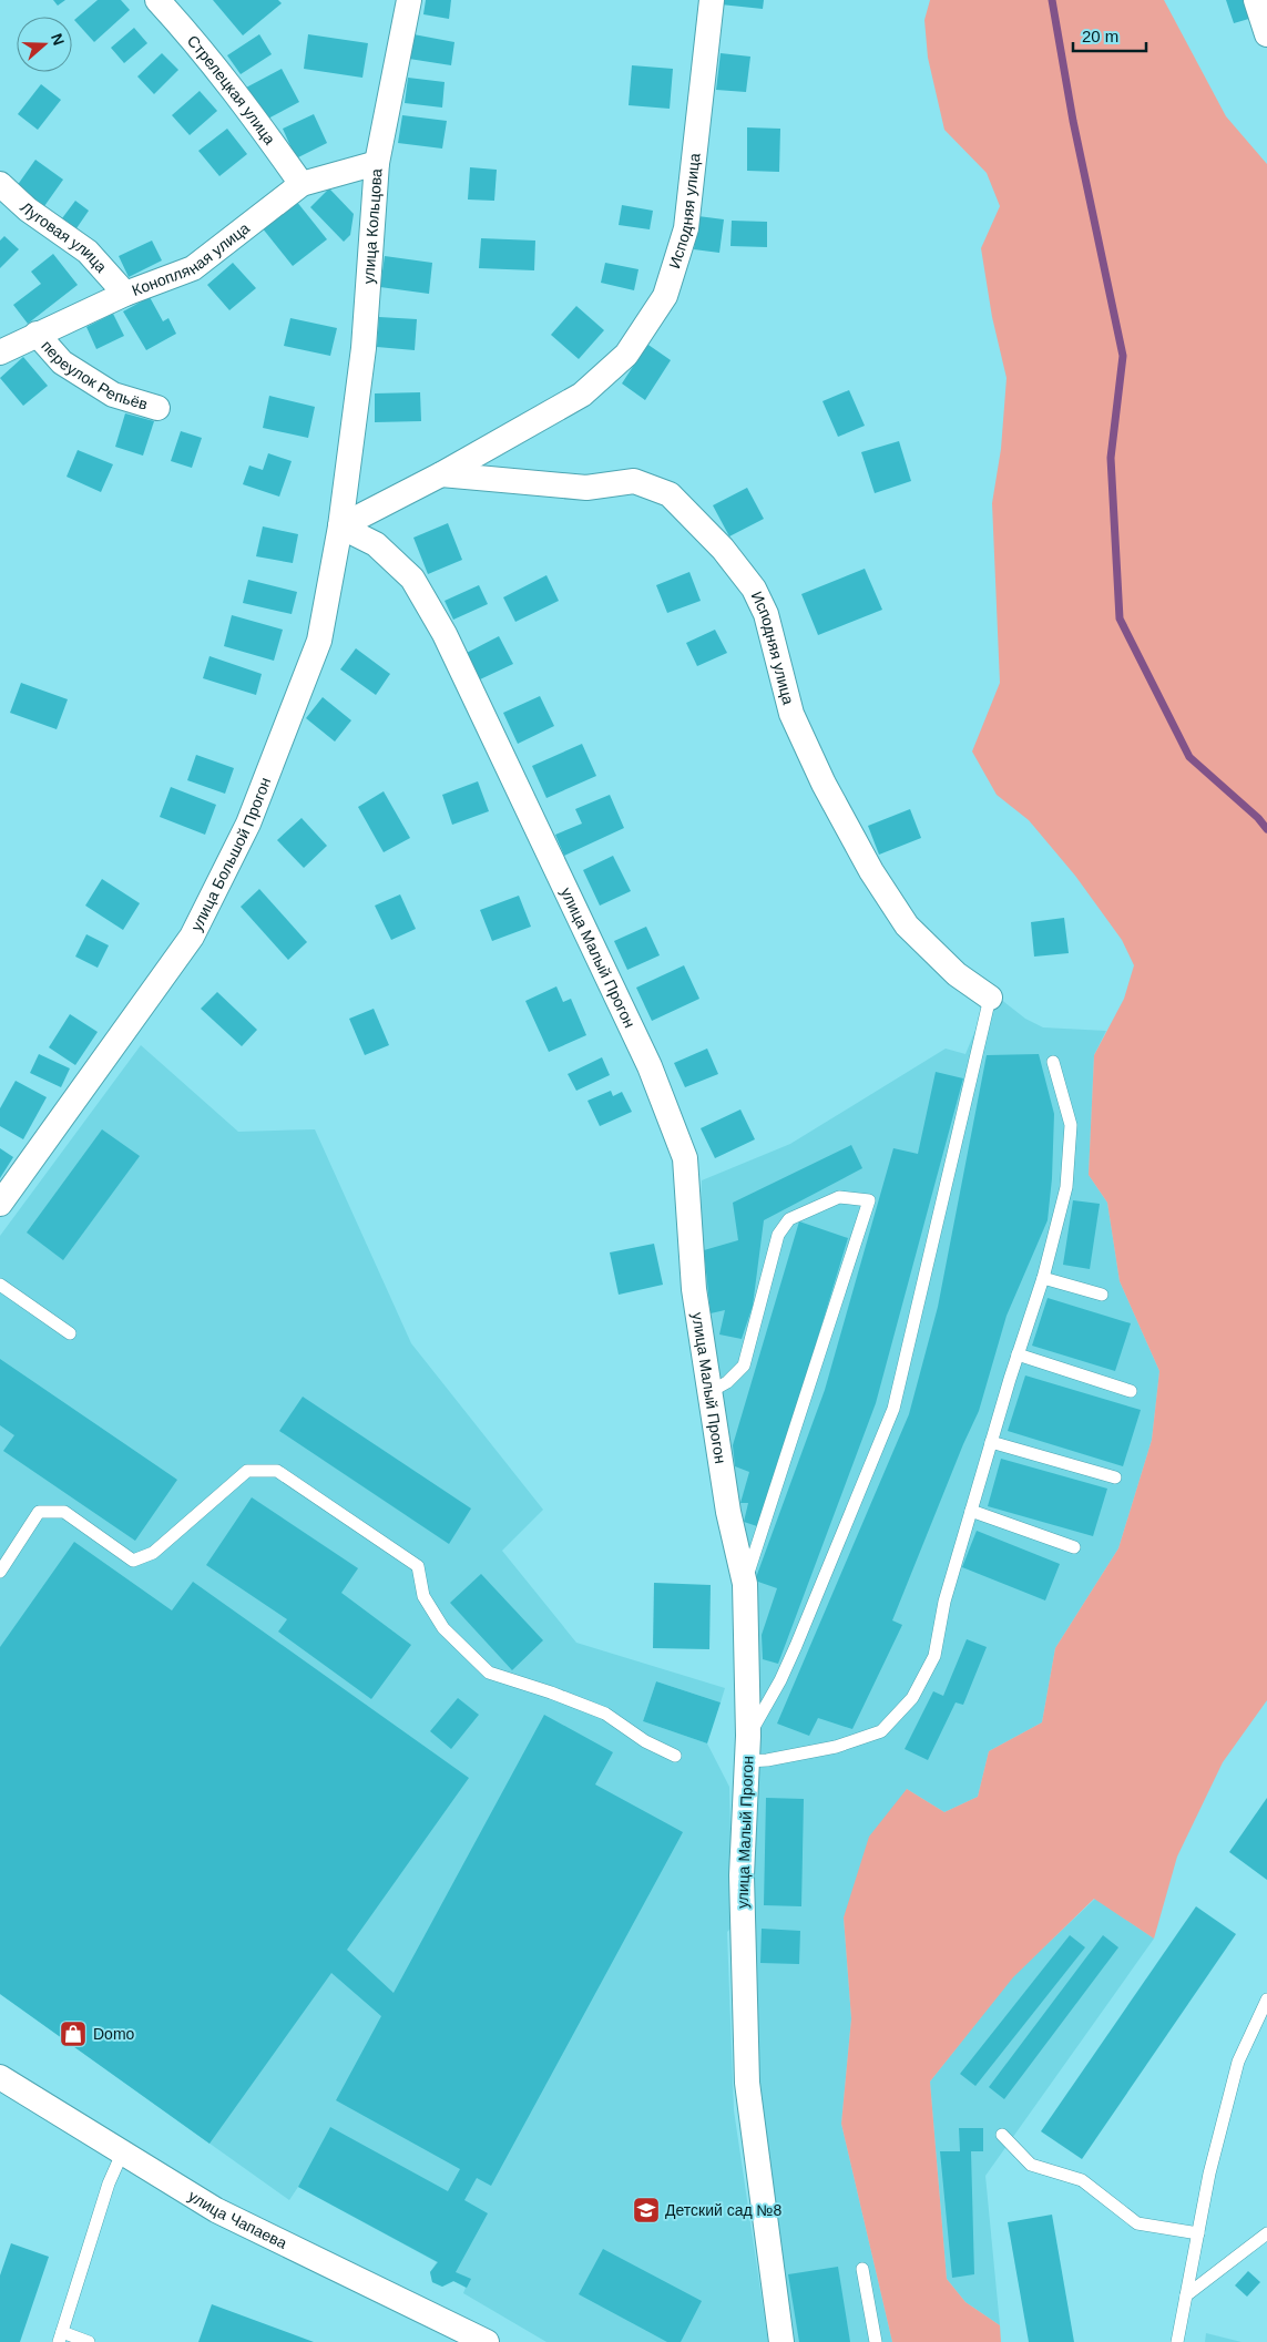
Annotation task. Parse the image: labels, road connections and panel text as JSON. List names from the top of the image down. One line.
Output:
{"streets":{"street":["Стрелецкая улица","Исподняя улица","улица Кольцова","Луговая улица","Конопляная улица","переулок Репьёв","улица Большой Прогон","улица Малый Прогон","улица Чапаева"]},"crossings":[["Стрелецкая улица","Конопляная улица"],["Исподняя улица","улица Большой Прогон"],["Исподняя улица","улица Малый Прогон"],["улица Кольцова","Конопляная улица"],["улица Кольцова","улица Большой Прогон"],["Луговая улица","Конопляная улица"],["Конопляная улица","переулок Репьёв"],["улица Большой Прогон","улица Малый Прогон"]],"places":{"shop":["Domo"],"school or university":["Детский сад №8"]},"scale_bar":"20 m","north":"right"}
